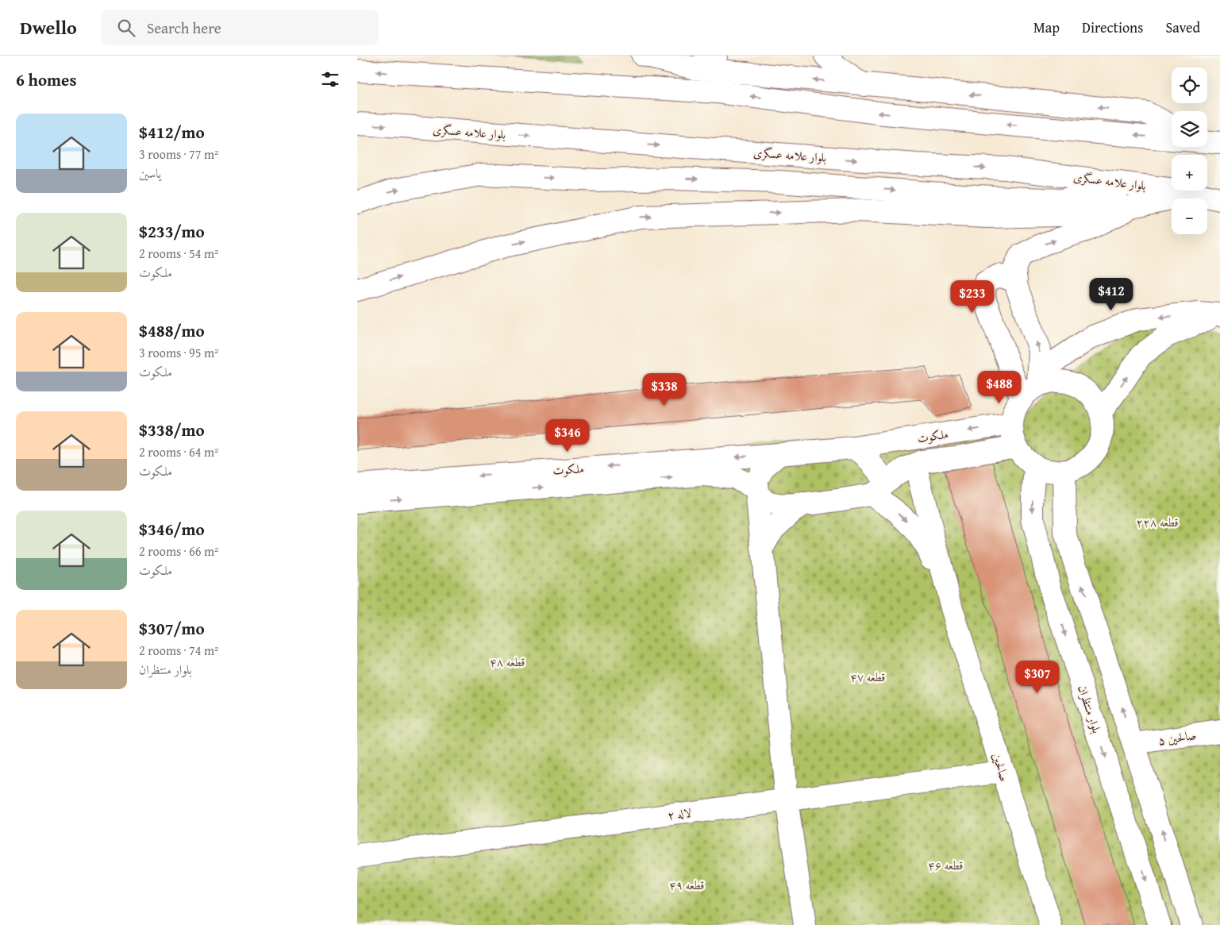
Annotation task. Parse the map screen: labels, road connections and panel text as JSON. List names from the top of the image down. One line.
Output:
{"streets":{"main road":["بلوار علامه عسگری","ملکوت","بلوار منتظران","صالحین ۵","صالحین","لاله ۲"]},"crossings":[["ملکوت","بلوار منتظران"],["ملکوت","صالحین"],["صالحین","لاله ۲"]],"parks":["قطعه ۲۲۸","قطعه ۴۸","قطعه ۴۷","قطعه ۴۶","قطعه ۴۹"],"page":{"header":"Dwello","search":"Search here","nav":["Map","Directions","Saved"],"heading":"6 homes","map_buttons":["+","−"],"list":[{"name":"$412/mo","note":"3 rooms · 77 m² · یاسین"},{"name":"$233/mo","note":"2 rooms · 54 m² · ملکوت"},{"name":"$488/mo","note":"3 rooms · 95 m² · ملکوت"},{"name":"$338/mo","note":"2 rooms · 64 m² · ملکوت"},{"name":"$346/mo","note":"2 rooms · 66 m² · ملکوت"},{"name":"$307/mo","note":"2 rooms · 74 m² · بلوار منتظران"}],"price":["$412","$233","$488","$338","$346","$307"]}}
